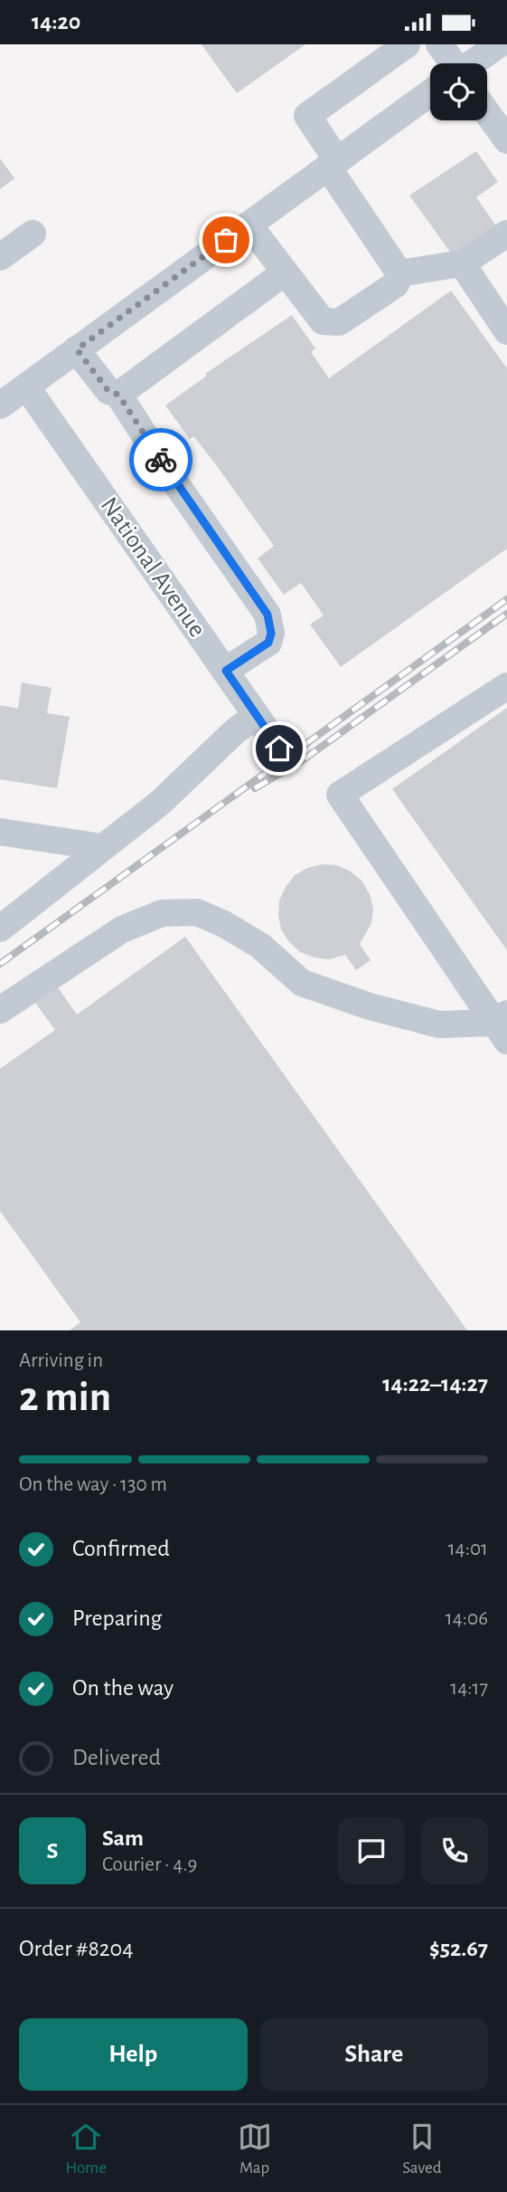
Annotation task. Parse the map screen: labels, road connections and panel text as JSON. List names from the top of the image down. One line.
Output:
{"streets":{"street":["National Avenue"]},"page":{"status":"14:20","heading":["2 min","Arriving in","14:22–14:27"],"panel":["Sam","Courier · 4.9","Order #8204","$52.67"],"bar":"On the way · 130 m","list":[["Confirmed","14:01"],["Preparing","14:06"],["On the way","14:17"],"Delivered"],"round":"S","buttons":["Help","Share"],"tabs":["Home","Map","Saved"]}}
